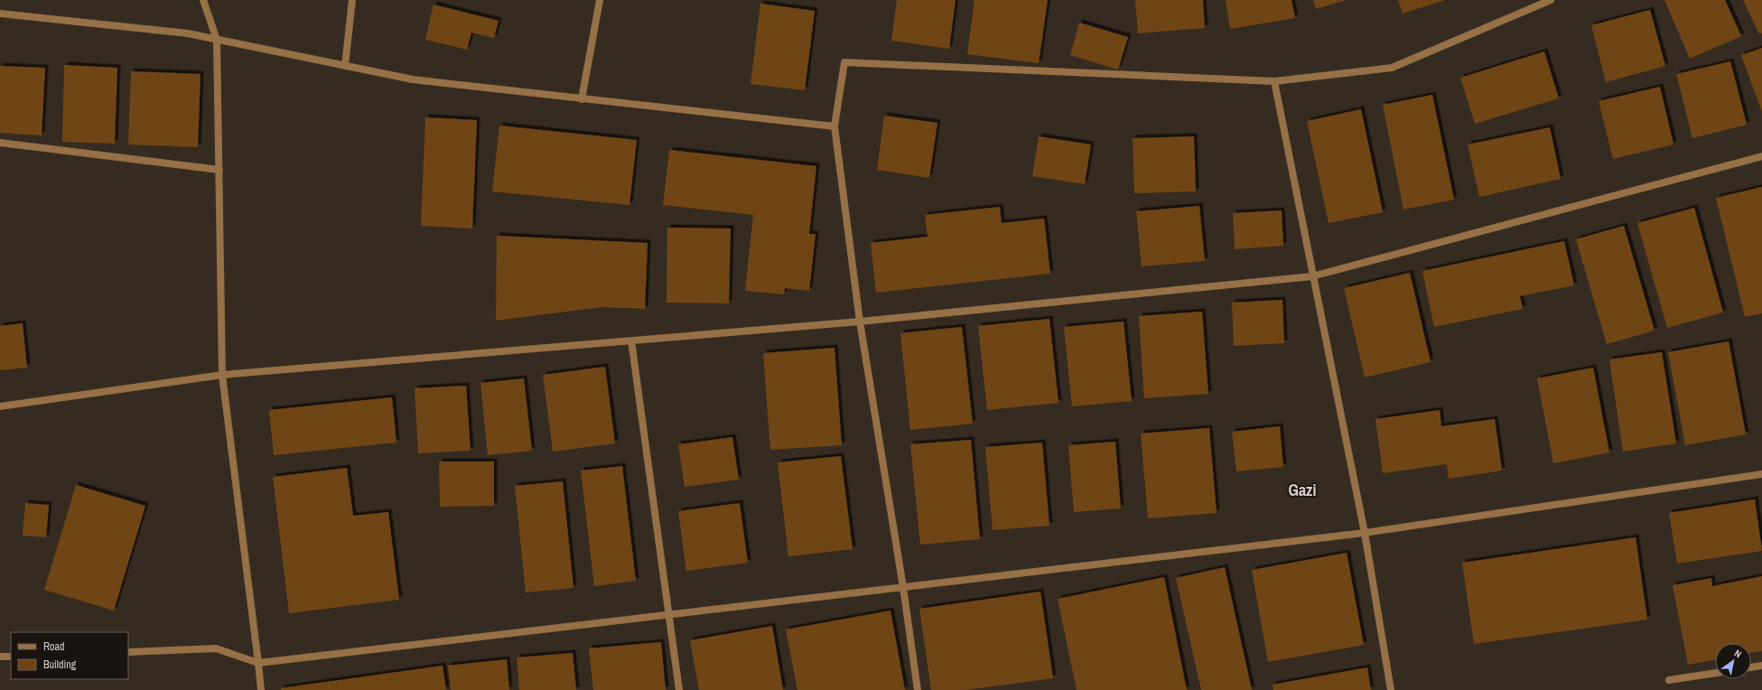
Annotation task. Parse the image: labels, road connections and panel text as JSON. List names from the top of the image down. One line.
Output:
{"districts":["Gazi"],"legend":["Road","Building"],"north":"top right"}
